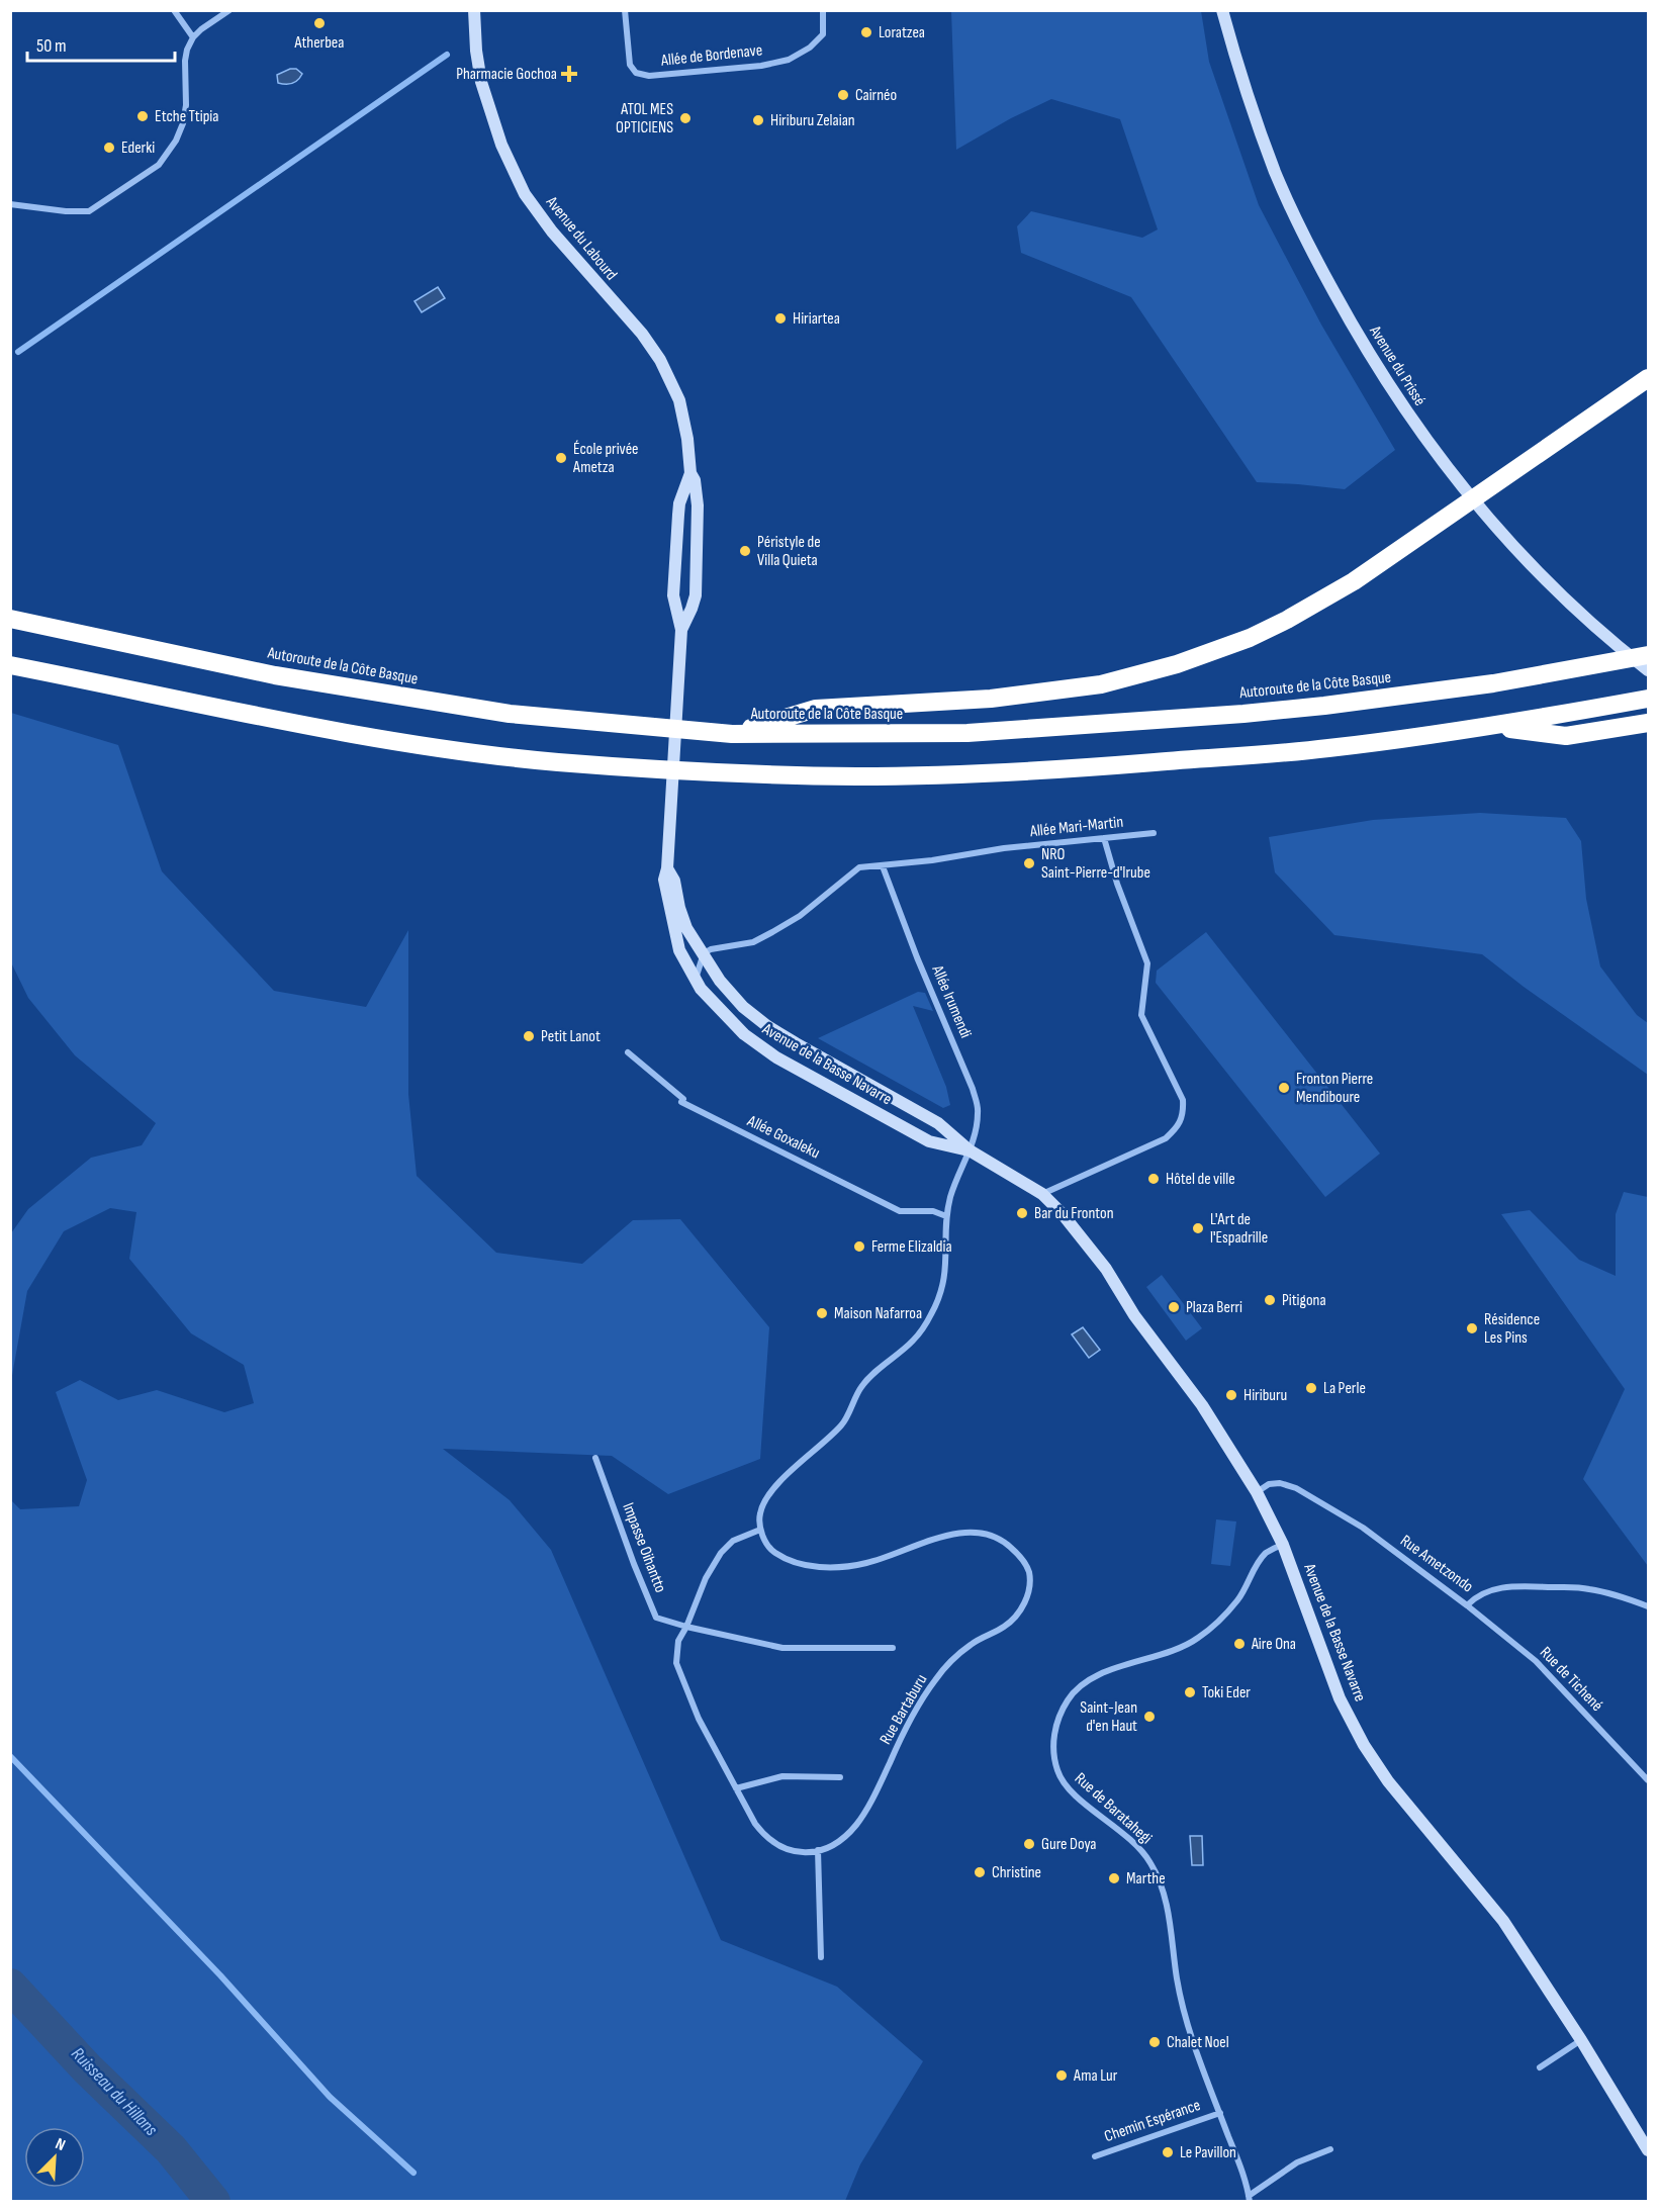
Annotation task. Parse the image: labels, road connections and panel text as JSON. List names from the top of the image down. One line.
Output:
{"streets":{"highway":["Autoroute de la Côte Basque"],"street":["Allée de Bordenave","Avenue du Labourd","Avenue du Prissé","Allée Mari-Martin","Allée Irumendi","Avenue de la Basse Navarre","Allée Goxaleku","Impasse Oihantto","Rue Ametzondo","Rue de Tichené","Rue Bartaburu","Rue de Baratahegi","Chemin Espérance"]},"crossings":[["Avenue du Labourd","Avenue de la Basse Navarre"],["Allée Mari-Martin","Allée Irumendi"],["Allée Mari-Martin","Avenue de la Basse Navarre"],["Allée Irumendi","Avenue de la Basse Navarre"],["Avenue de la Basse Navarre","Rue Ametzondo"],["Avenue de la Basse Navarre","Rue de Baratahegi"],["Impasse Oihantto","Rue Bartaburu"],["Rue Ametzondo","Rue de Tichené"],["Rue de Baratahegi","Chemin Espérance"]],"water":["Ruisseau du Hillans"],"places":{"other":["Atherbea","Loratzea","Cairnéo","Etche Ttipia","ATOL MES OPTICIENS","Hiriburu Zelaian","Ederki","Hiriartea","École privée Ametza","Péristyle de Villa Quieta","NRO Saint-Pierre-d'Irube","Petit Lanot","Fronton Pierre Mendiboure","Hôtel de ville","Bar du Fronton","L'Art de l'Espadrille","Ferme Elizaldia","Pitigona","Plaza Berri","Maison Nafarroa","Résidence Les Pins","La Perle","Hiriburu","Aire Ona","Toki Eder","Saint-Jean d'en Haut","Gure Doya","Christine","Marthe","Chalet Noel","Ama Lur","Le Pavillon"],"health":["Pharmacie Gochoa"]},"scale_bar":"50 m","north":"top right"}
